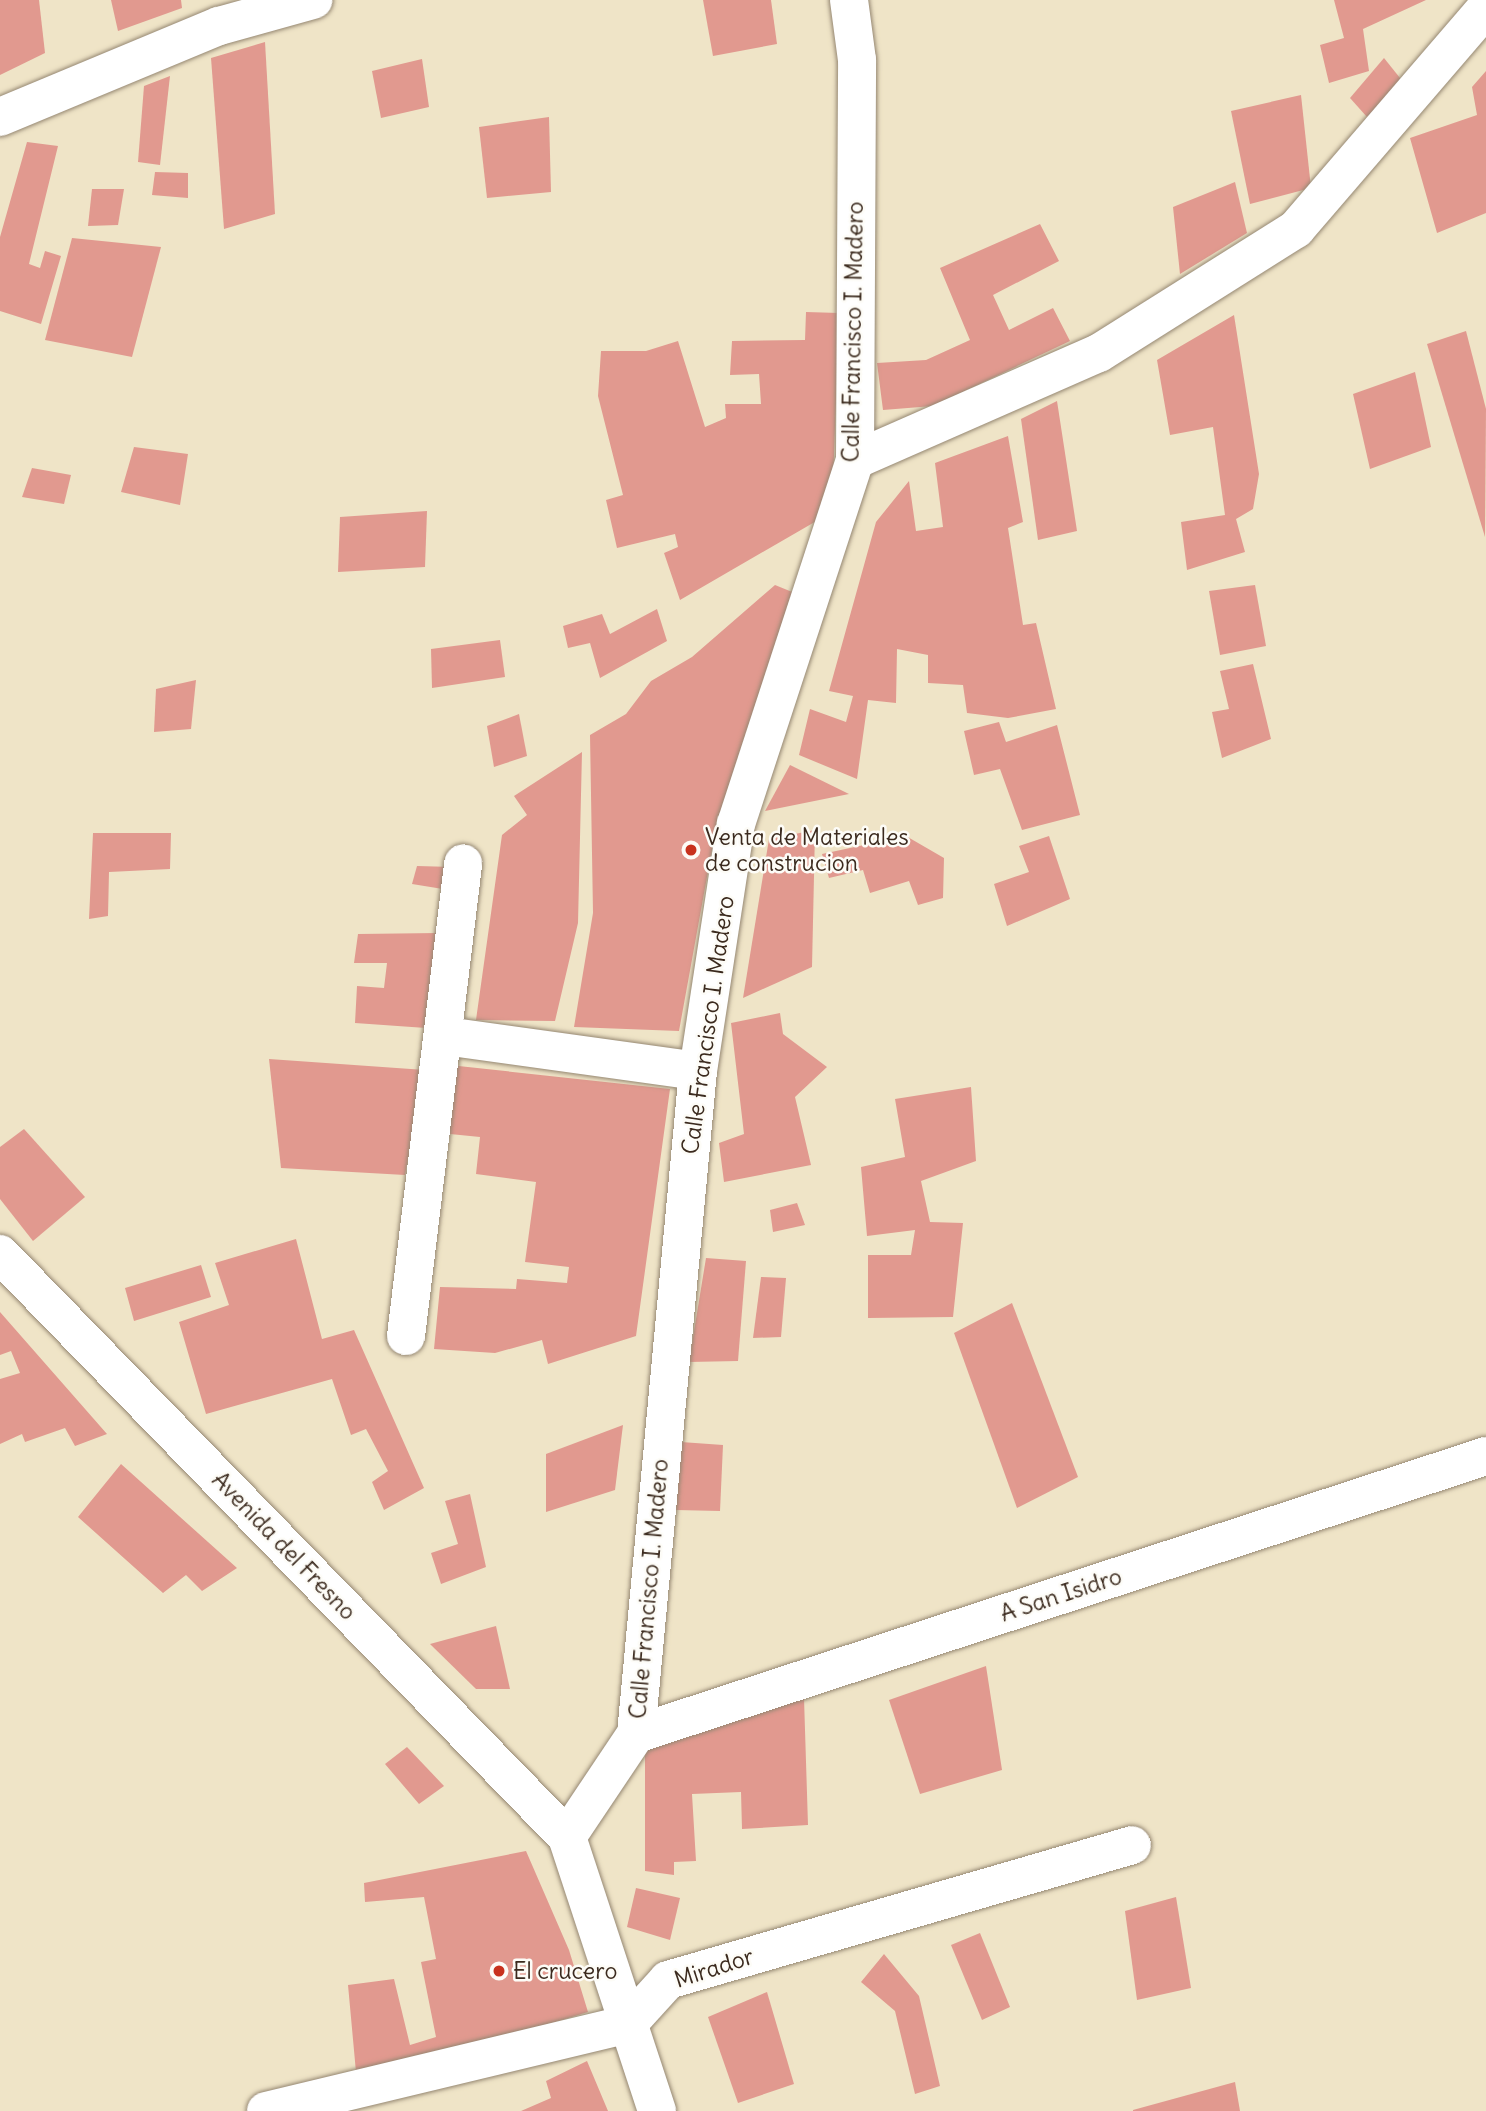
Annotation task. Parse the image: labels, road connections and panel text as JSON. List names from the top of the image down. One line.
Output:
{"streets":{"street":["Calle Francisco I. Madero","Avenida del Fresno","A San Isidro","Mirador"]},"crossings":[["Calle Francisco I. Madero","Avenida del Fresno"],["Calle Francisco I. Madero","A San Isidro"]],"places":["Venta de Materiales de construcion","El crucero"]}
